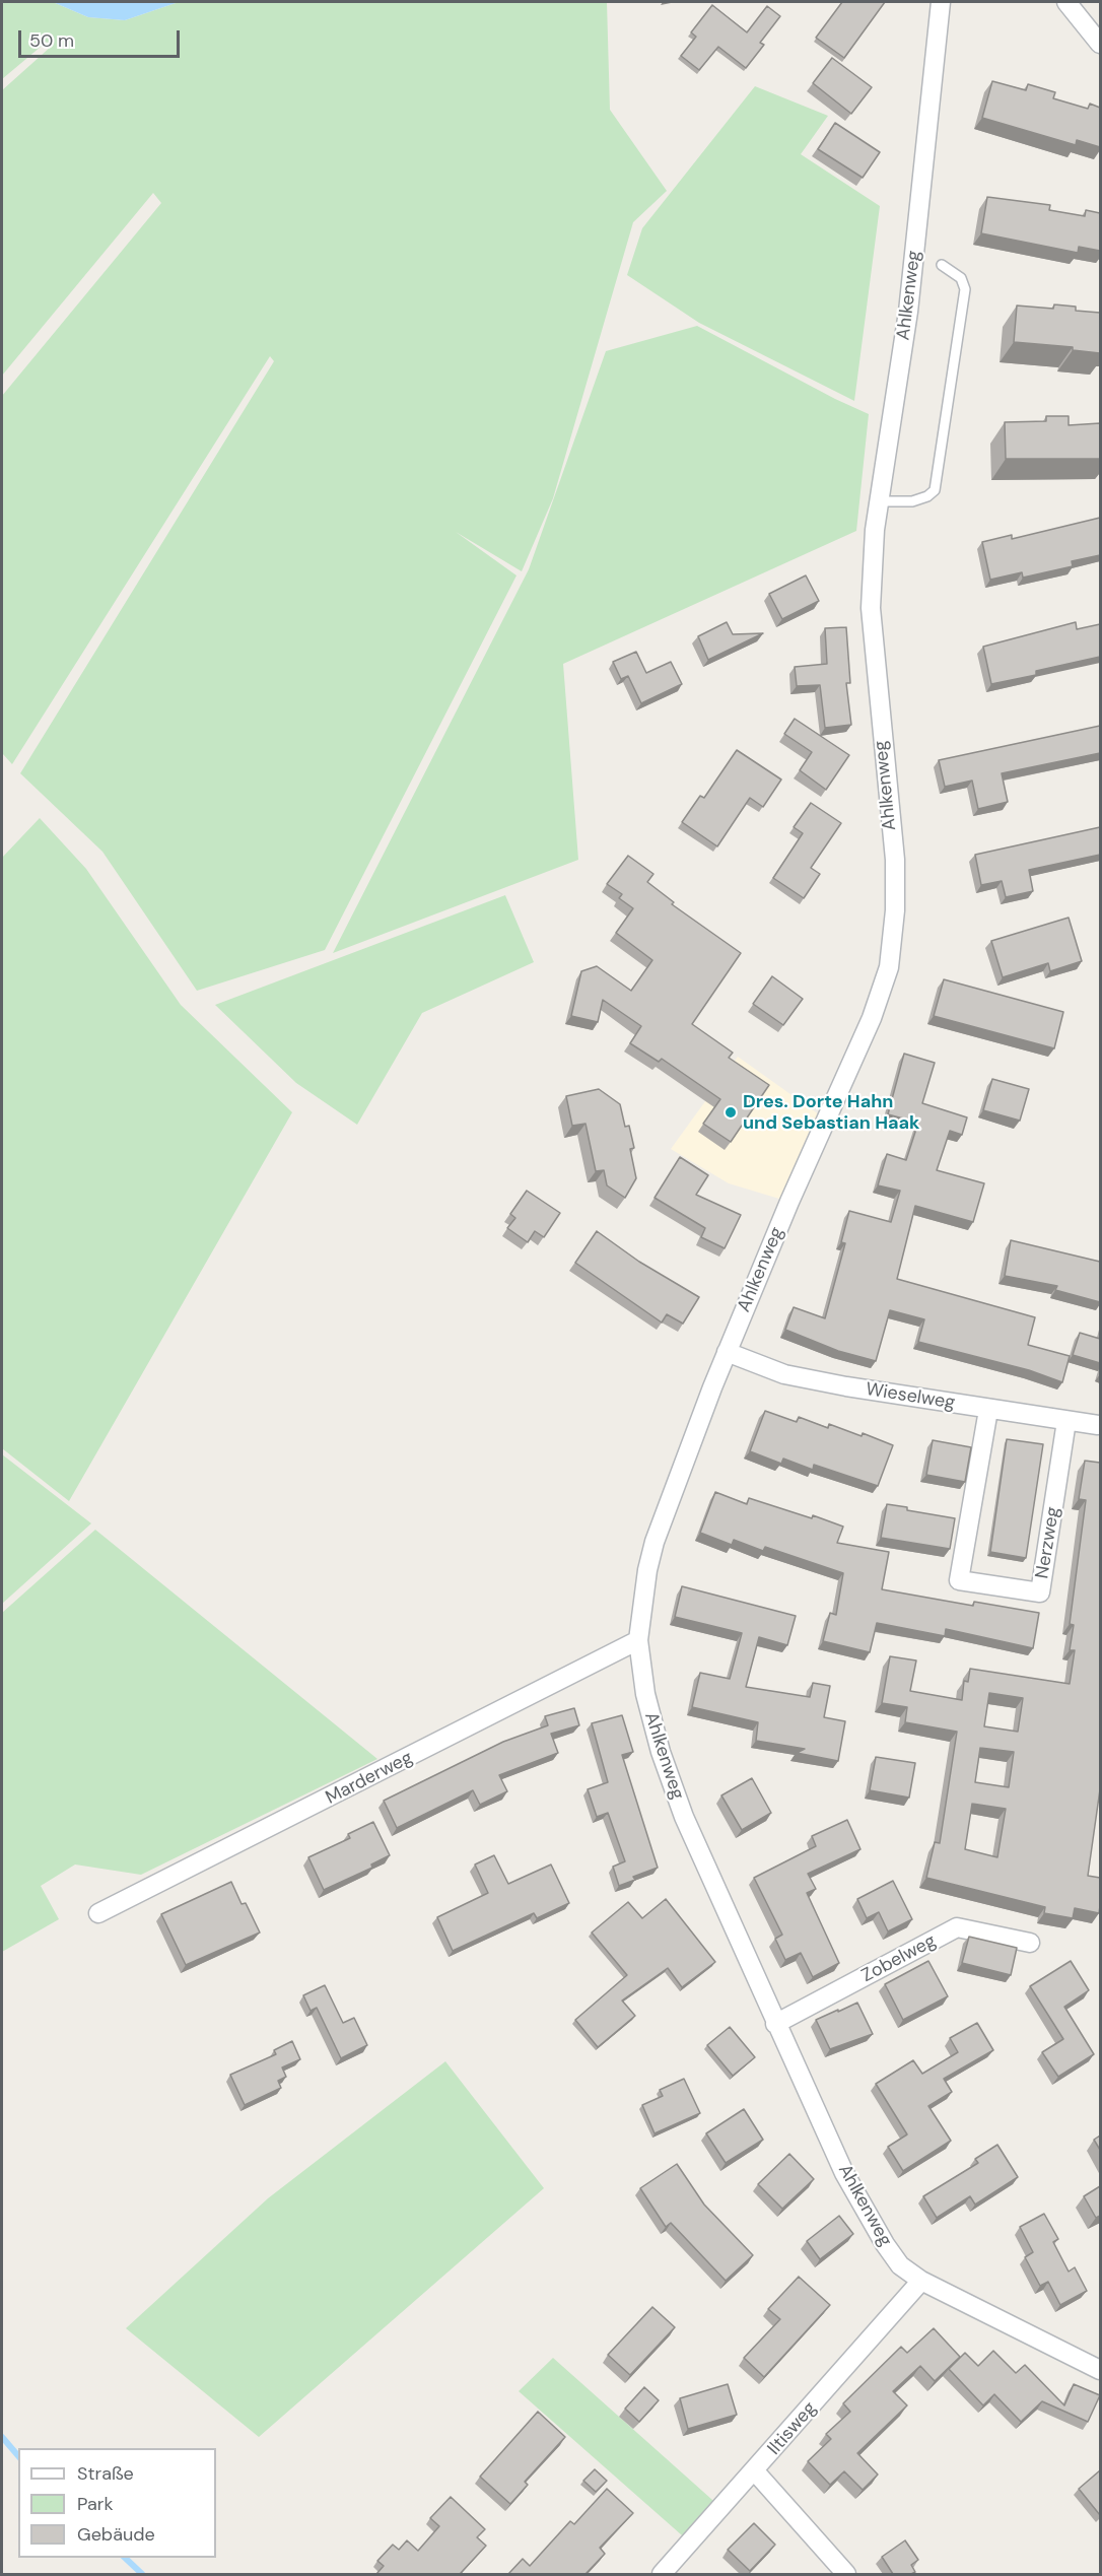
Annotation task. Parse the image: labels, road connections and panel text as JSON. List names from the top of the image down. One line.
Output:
{"streets":{"street":["Ahlkenweg","Wieselweg","Nerzweg","Marderweg","Zobelweg","Iltisweg"]},"crossings":[["Ahlkenweg","Wieselweg"],["Ahlkenweg","Marderweg"],["Ahlkenweg","Zobelweg"],["Ahlkenweg","Iltisweg"],["Wieselweg","Nerzweg"]],"places":["Dres. Dorte Hahn und Sebastian Haak"],"legend":["Straße","Park","Gebäude"],"scale_bar":"50 m"}
